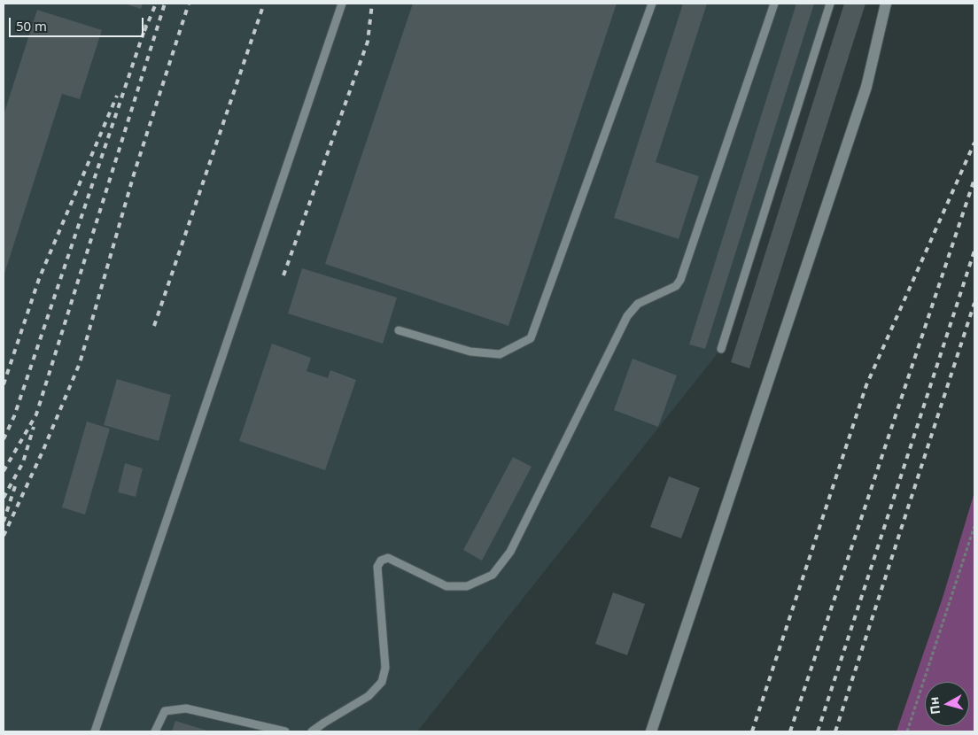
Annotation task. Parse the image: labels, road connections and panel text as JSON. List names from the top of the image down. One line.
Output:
{"scale_bar":"50 m","north":"left"}
